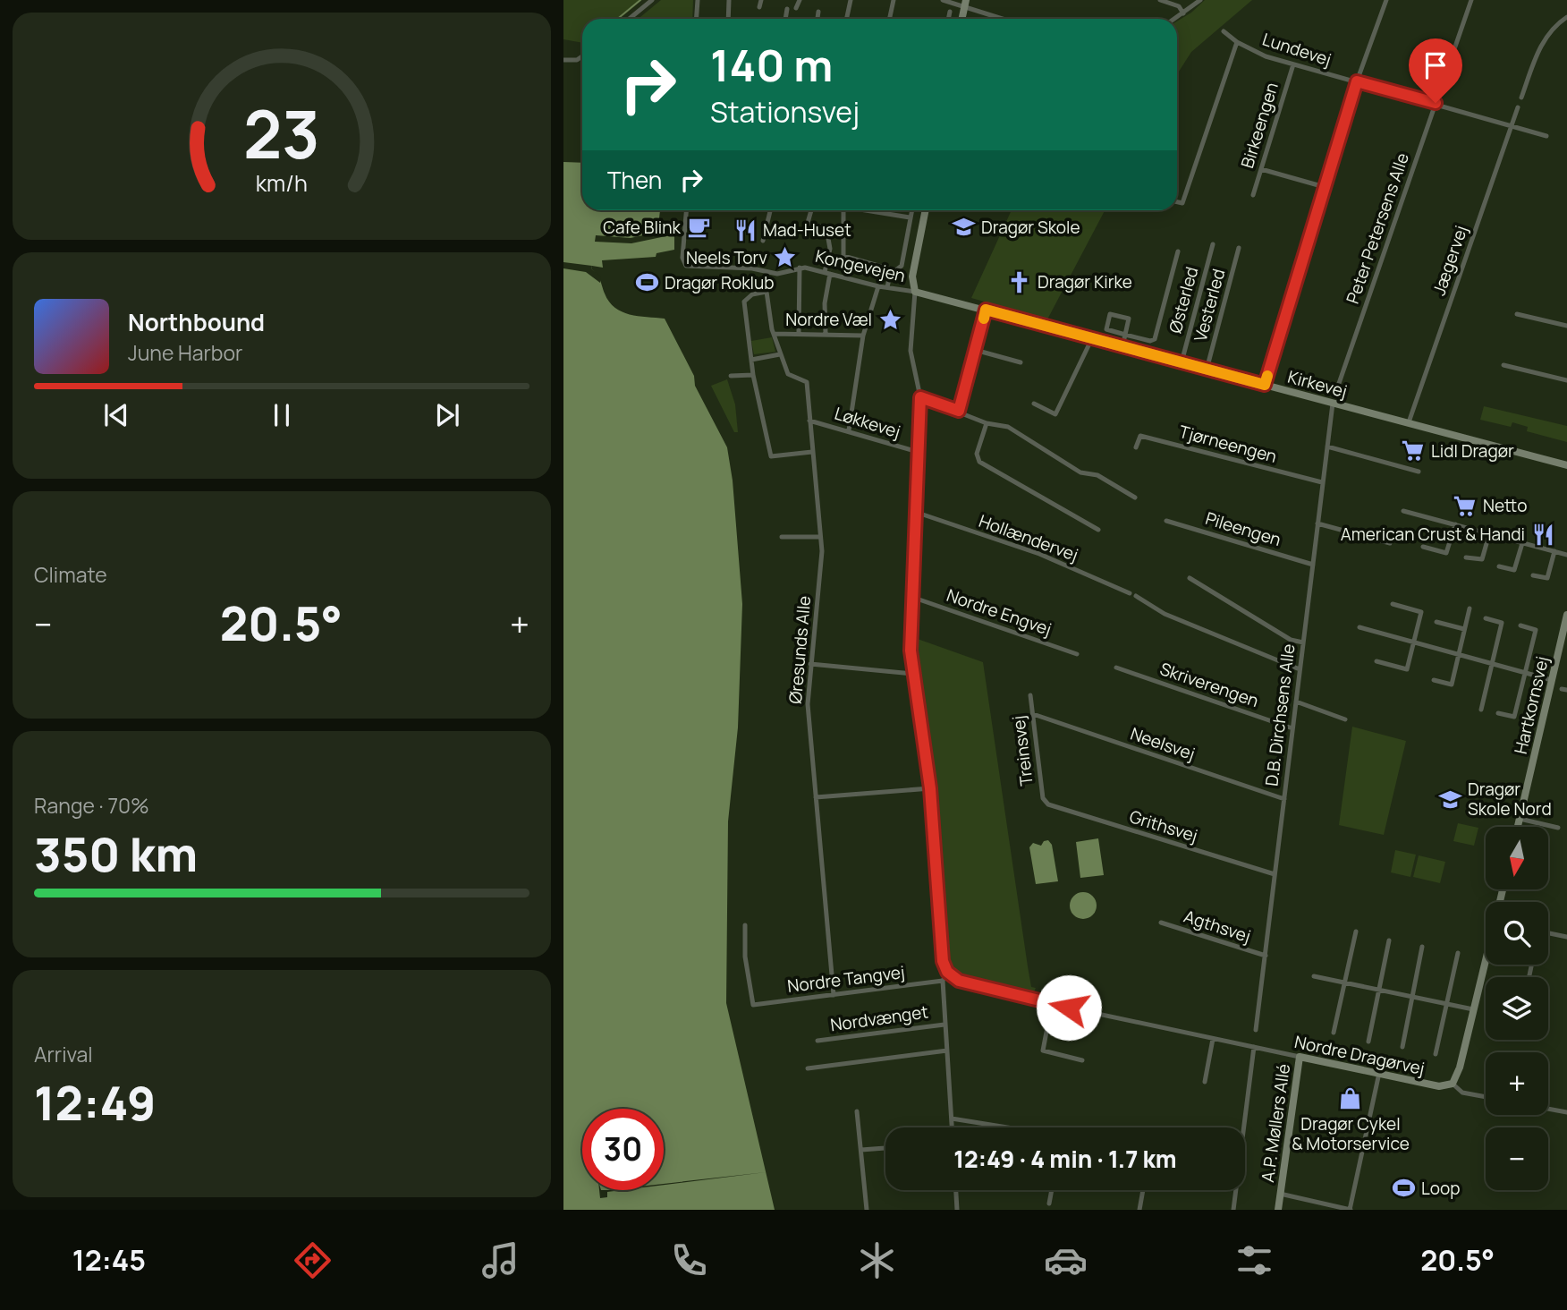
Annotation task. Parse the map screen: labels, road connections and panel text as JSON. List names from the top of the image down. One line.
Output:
{"streets":{"street":["Lundevej","Birkeengen","Peter Petersens Alle","Jægervej","Kongevejen","Østerled","Vesterled","Kirkevej","Løkkevej","Tjørneengen","Pileengen","Hollændervej","Nordre Engvej","Øresunds Alle","Skriverengen","Hartkornsvej","D.B. Dirchsens Alle","Neelsvej","Treinsvej","Grithsvej","Agthsvej","Nordre Tangvej","Nordvænget","Nordre Dragørvej","A.P. Møllers Allé"]},"crossings":[["Lundevej","Birkeengen"],["Lundevej","Peter Petersens Alle"],["Lundevej","Jægervej"],["Jægervej","Kirkevej"],["Kongevejen","Kirkevej"],["Østerled","Kirkevej"],["Vesterled","Kirkevej"],["Kirkevej","D.B. Dirchsens Alle"],["Løkkevej","Øresunds Alle"],["Tjørneengen","D.B. Dirchsens Alle"],["Pileengen","D.B. Dirchsens Alle"],["Øresunds Alle","Nordre Tangvej"],["Skriverengen","D.B. Dirchsens Alle"],["D.B. Dirchsens Alle","Neelsvej"],["D.B. Dirchsens Alle","Grithsvej"],["D.B. Dirchsens Alle","Agthsvej"],["Neelsvej","Treinsvej"],["Treinsvej","Grithsvej"],["Nordre Dragørvej","A.P. Møllers Allé"]],"places":{"cafe":["Cafe Blink"],"school or university":["Dragør Skole","Dragør Skole Nord"],"restaurant":["Mad-Huset","American Crust & Handi"],"place":["Neels Torv","Nordre Væl"],"church":["Dragør Kirke"],"sports":["Dragør Roklub","Loop"],"supermarket":["Lidl Dragør","Netto"],"shop":["Dragør Cykel & Motorservice"]},"north":"bottom","page":{"turn":["140 m","Stationsvej"],"then":"Then","song":["Northbound","June Harbor"],"tile":["Climate",["Range · 70%","350 km"],["Arrival","12:49"]],"heat":["−","20.5°","+"],"map_buttons":["+","−"],"limit":"30","trip":"12:49 · 4 min · 1.7 km","tabs":["12:45","20.5°"],"gauge":["23","km/h"]}}
